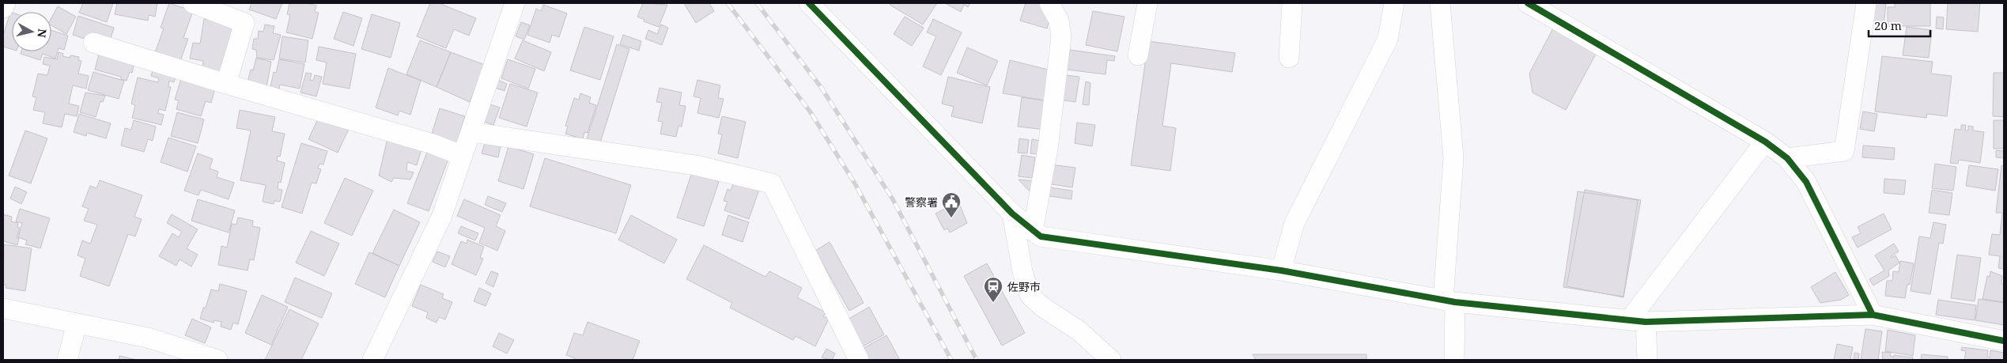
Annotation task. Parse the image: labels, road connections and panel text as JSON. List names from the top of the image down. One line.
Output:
{"places":{"public building":["警察署"],"station":["佐野市"]},"scale_bar":"20 m","north":"right"}
